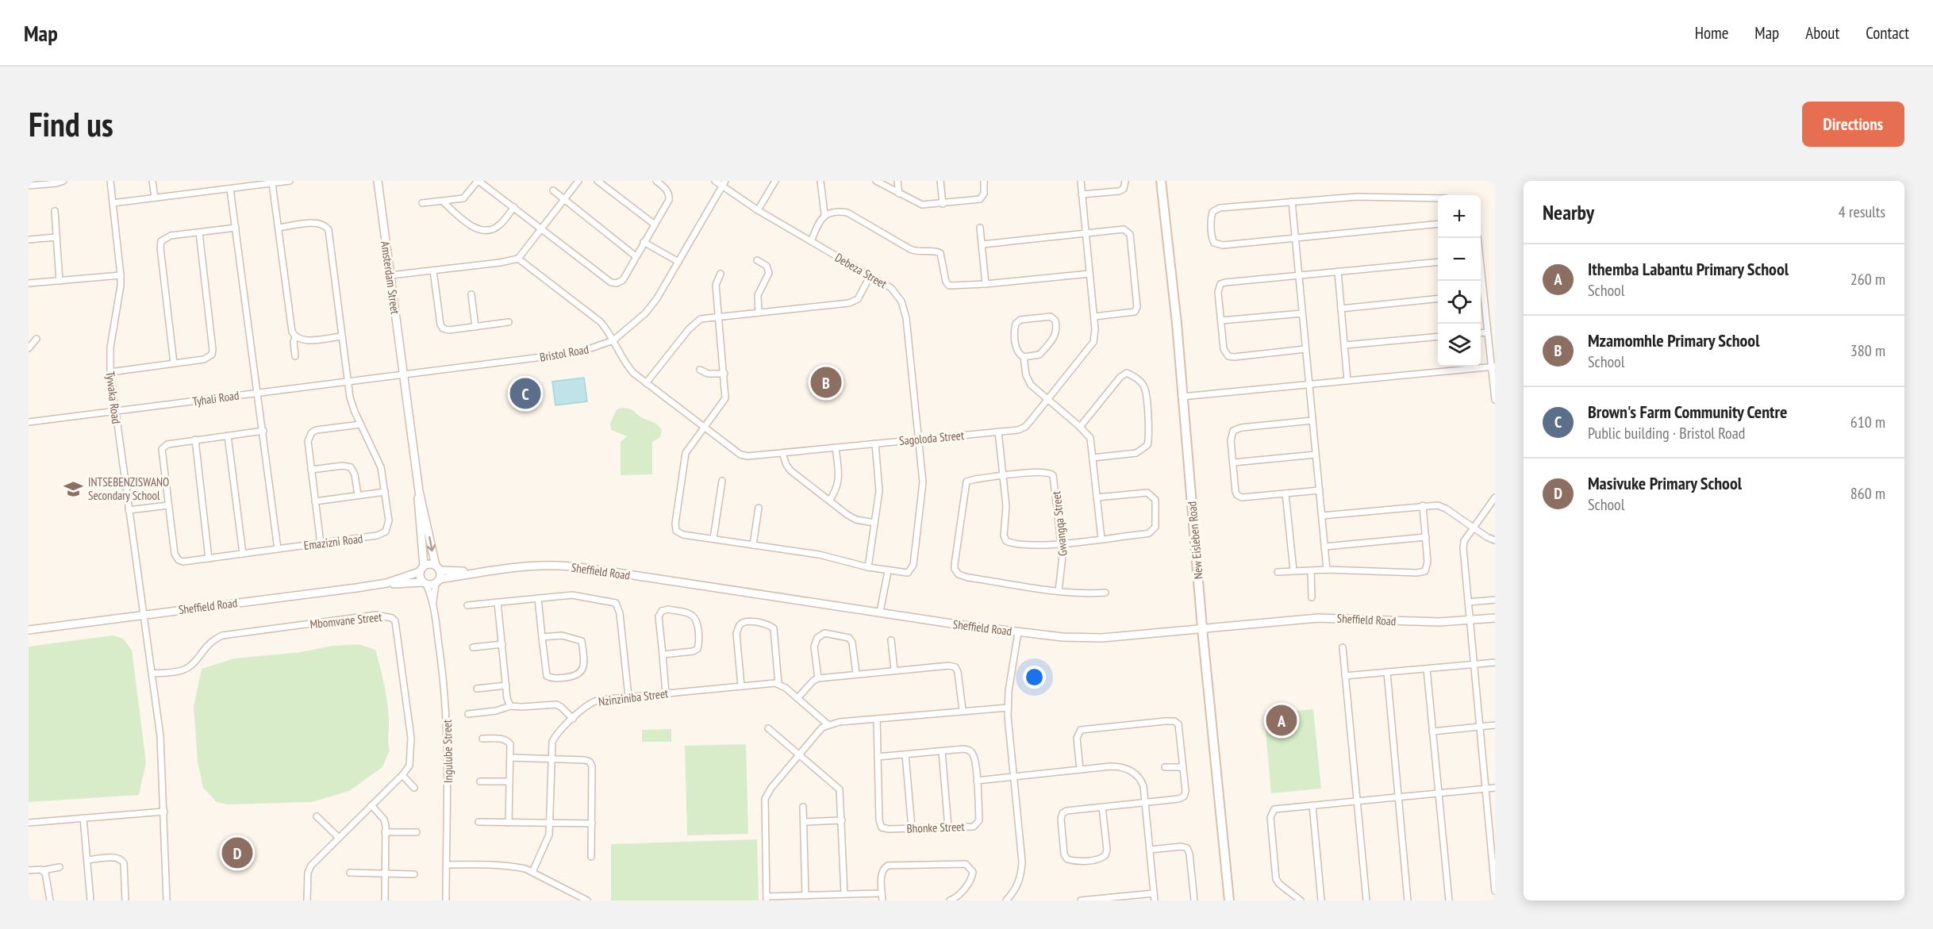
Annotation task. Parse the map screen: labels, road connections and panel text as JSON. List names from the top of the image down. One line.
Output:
{"streets":{"main road":["New Eisleben Road"],"street":["Debeza Street","Amsterdam Street","Bristol Road","Tywaka Road","Tyhali Road","Sagoloda Street","Gwangqa Street","Emazizni Road","Sheffield Road","Mbomvane Street","Nzinziniba Street","Ingulube Street","Bhonke Street"]},"crossings":[["Debeza Street","Bristol Road"],["Debeza Street","Sagoloda Street"],["Amsterdam Street","Bristol Road"],["Amsterdam Street","Tyhali Road"],["Bristol Road","Tyhali Road"],["Bristol Road","Sagoloda Street"],["Tywaka Road","Tyhali Road"],["Tywaka Road","Sheffield Road"],["Tywaka Road","Mbomvane Street"],["Tyhali Road","Emazizni Road"],["New Eisleben Road","Sheffield Road"],["Sheffield Road","Ingulube Street"]],"places":{"school or university":["INTSEBENZISWANO Secondary School"]},"page":{"header":"Map","nav":["Home","Map","About","Contact"],"buttons":"Directions","title":"Find us","heading":["Nearby","4 results"],"map_buttons":["+","−"],"list":[{"mark":"A","name":"Ithemba Labantu Primary School","note":"School","value":"260 m"},{"mark":"B","name":"Mzamomhle Primary School","note":"School","value":"380 m"},{"mark":"C","name":"Brown's Farm Community Centre","note":"Public building · Bristol Road","value":"610 m"},{"mark":"D","name":"Masivuke Primary School","note":"School","value":"860 m"}],"pins":["B","C","A","D"]}}
